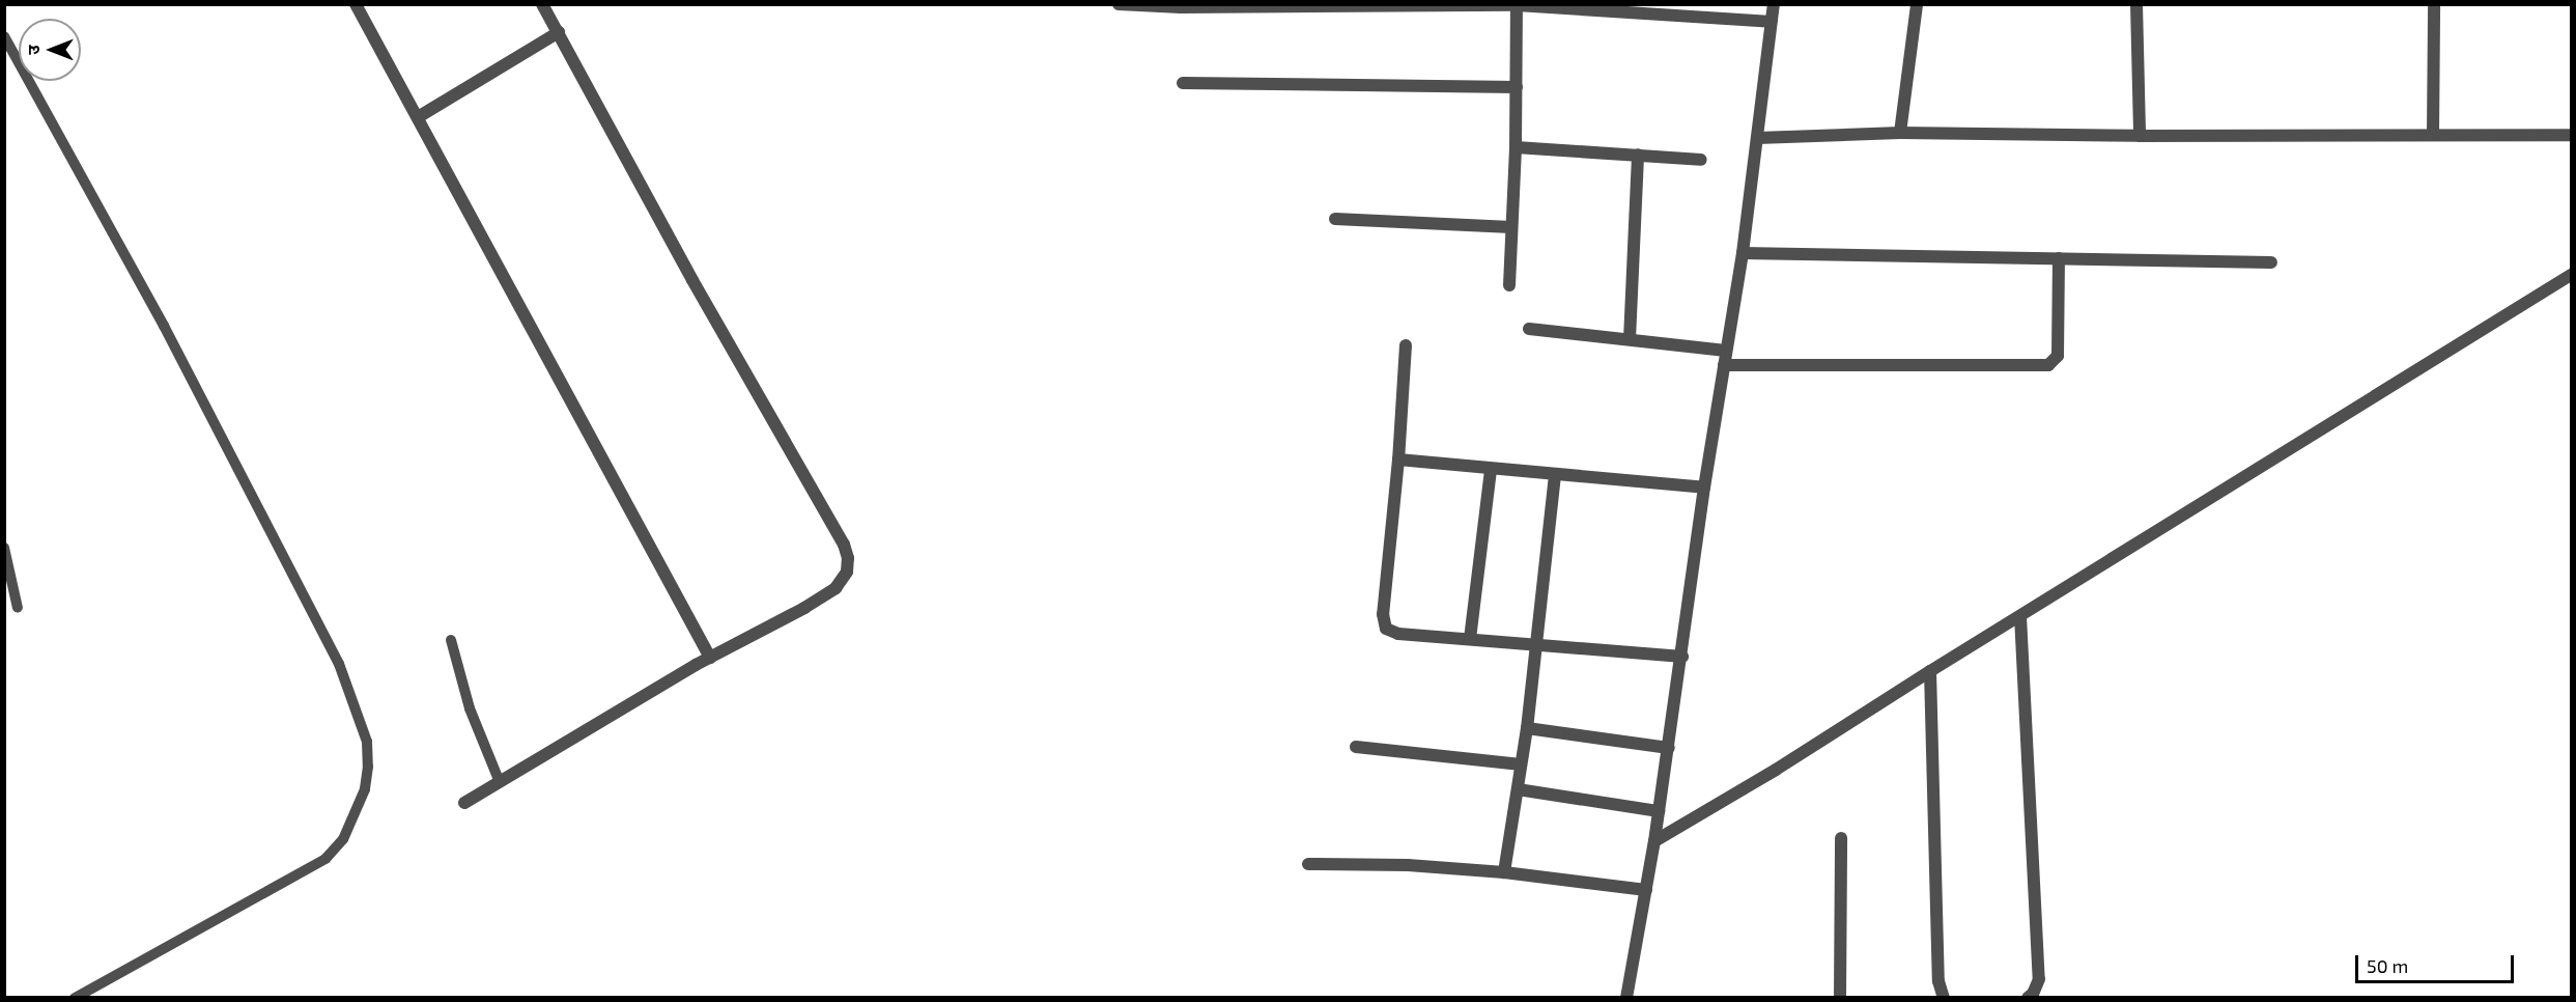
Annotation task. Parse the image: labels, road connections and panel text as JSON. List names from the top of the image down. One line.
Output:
{"scale_bar":"50 m","north":"left"}
